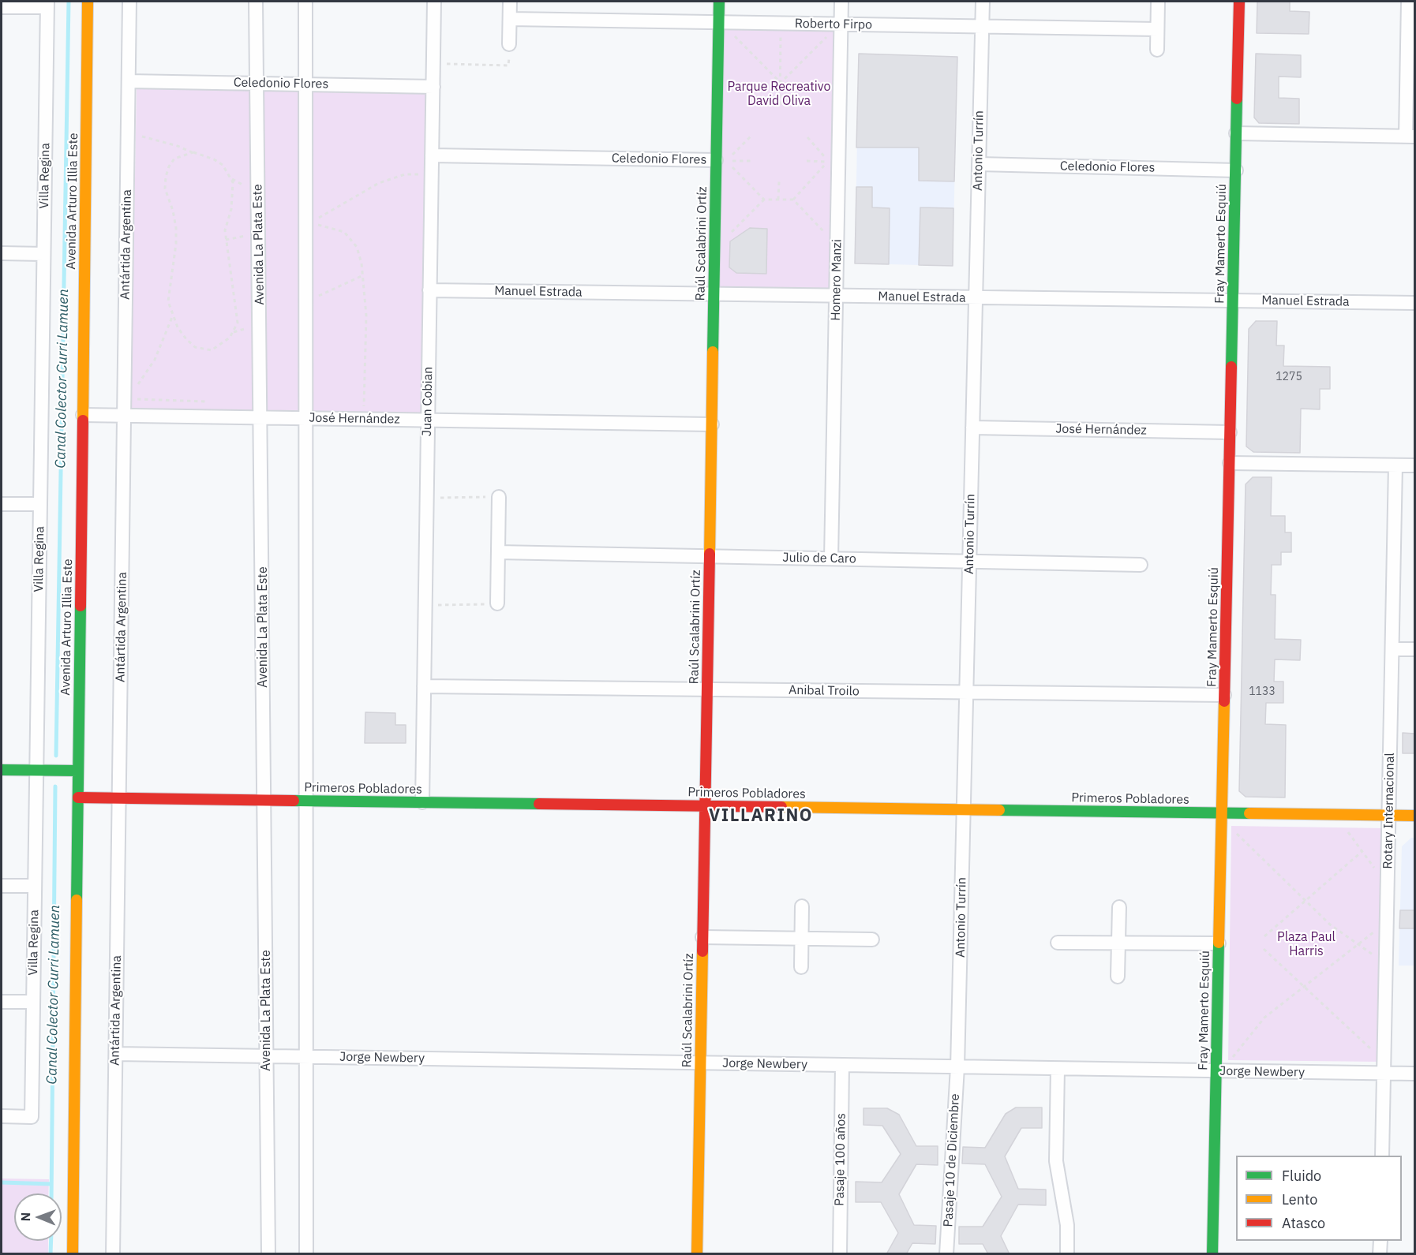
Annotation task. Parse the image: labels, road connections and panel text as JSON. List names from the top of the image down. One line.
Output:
{"streets":{"street":["Roberto Firpo","Celedonio Flores","Antonio Turrín","Villa Regina","Avenida Arturo Illia Este","Raúl Scalabrini Ortíz","Fray Mamerto Esquiú","Antártida Argentina","Avenida La Plata Este","Homero Manzi","Manuel Estrada","Juan Cobian","José Hernández","Julio de Caro","Anibal Troilo","Primeros Pobladores","Rotary Internacional","Jorge Newbery","Pasaje 100 años","Pasaje 10 de Diciembre"]},"crossings":[["Roberto Firpo","Antonio Turrín"],["Roberto Firpo","Raúl Scalabrini Ortíz"],["Roberto Firpo","Homero Manzi"],["Celedonio Flores","Antonio Turrín"],["Celedonio Flores","Raúl Scalabrini Ortíz"],["Celedonio Flores","Fray Mamerto Esquiú"],["Celedonio Flores","Antártida Argentina"],["Celedonio Flores","Avenida La Plata Este"],["Celedonio Flores","Juan Cobian"],["Antonio Turrín","Manuel Estrada"],["Antonio Turrín","José Hernández"],["Antonio Turrín","Julio de Caro"],["Antonio Turrín","Anibal Troilo"],["Antonio Turrín","Primeros Pobladores"],["Antonio Turrín","Jorge Newbery"],["Antonio Turrín","Pasaje 10 de Diciembre"],["Avenida Arturo Illia Este","José Hernández"],["Avenida Arturo Illia Este","Primeros Pobladores"],["Raúl Scalabrini Ortíz","Manuel Estrada"],["Raúl Scalabrini Ortíz","José Hernández"],["Raúl Scalabrini Ortíz","Julio de Caro"],["Raúl Scalabrini Ortíz","Anibal Troilo"],["Raúl Scalabrini Ortíz","Primeros Pobladores"],["Raúl Scalabrini Ortíz","Jorge Newbery"],["Fray Mamerto Esquiú","Manuel Estrada"],["Fray Mamerto Esquiú","José Hernández"],["Fray Mamerto Esquiú","Anibal Troilo"],["Fray Mamerto Esquiú","Primeros Pobladores"],["Fray Mamerto Esquiú","Jorge Newbery"],["Antártida Argentina","José Hernández"],["Antártida Argentina","Primeros Pobladores"],["Antártida Argentina","Jorge Newbery"],["Avenida La Plata Este","José Hernández"],["Avenida La Plata Este","Primeros Pobladores"],["Avenida La Plata Este","Jorge Newbery"],["Homero Manzi","Manuel Estrada"],["Homero Manzi","Julio de Caro"],["Manuel Estrada","Juan Cobian"],["Juan Cobian","José Hernández"],["Juan Cobian","Anibal Troilo"],["Juan Cobian","Primeros Pobladores"],["Primeros Pobladores","Rotary Internacional"],["Rotary Internacional","Jorge Newbery"],["Jorge Newbery","Pasaje 100 años"],["Jorge Newbery","Pasaje 10 de Diciembre"]],"districts":["VILLARINO"],"water":["Canal Colector Curri Lamuen"],"parks":["Parque Recreativo David Oliva","Plaza Paul Harris"],"house_numbers":["1275","1133"],"legend":["Fluido","Lento","Atasco"],"north":"left"}
